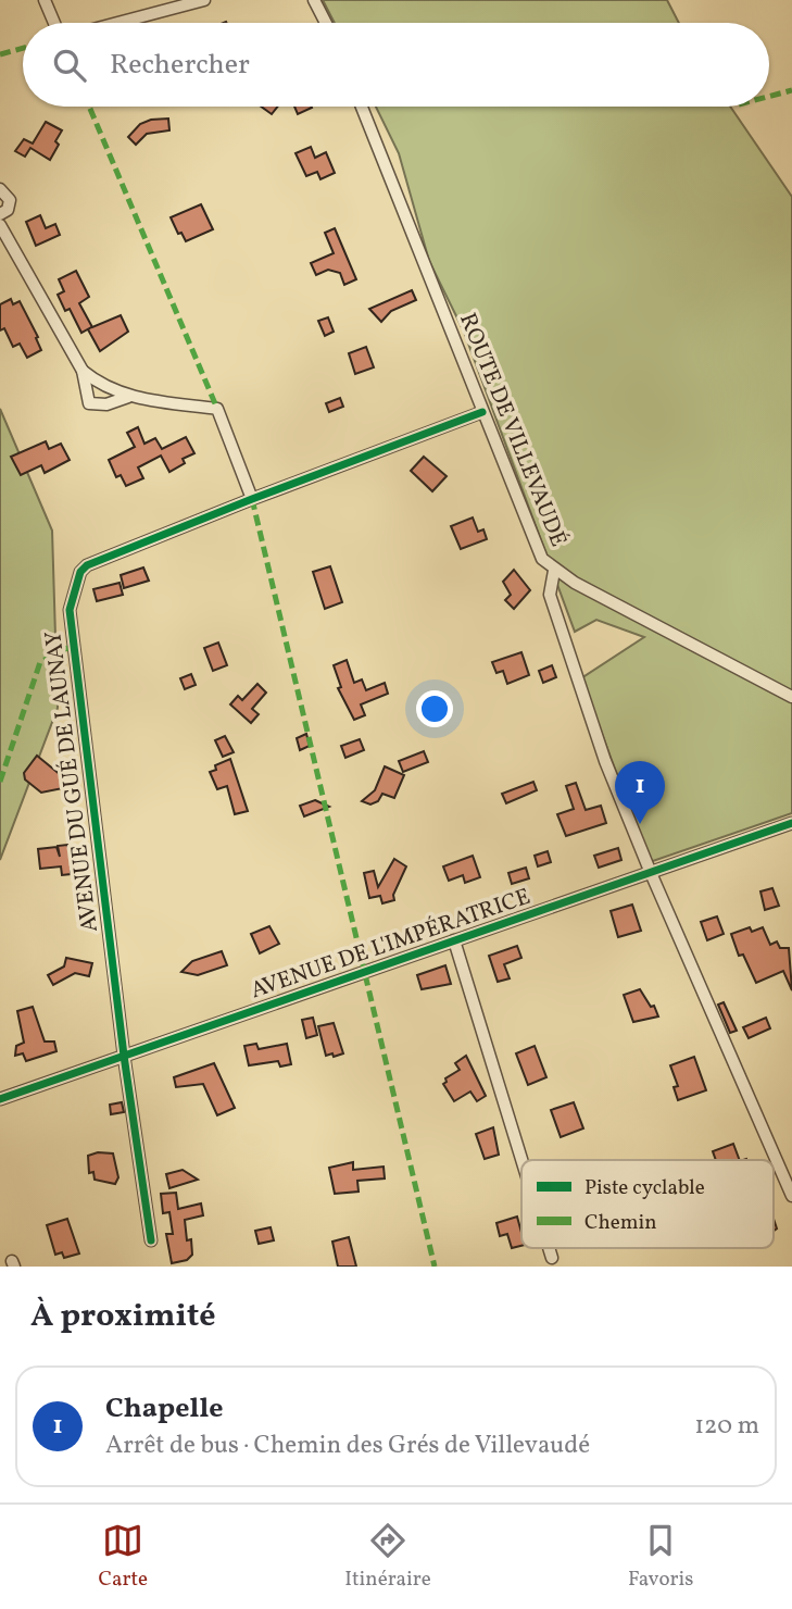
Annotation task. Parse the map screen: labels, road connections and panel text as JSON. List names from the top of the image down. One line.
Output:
{"streets":{"street":["ROUTE DE VILLEVAUDÉ","AVENUE DU GUÉ DE LAUNAY","AVENUE DE L'IMPÉRATRICE"]},"crossings":[["ROUTE DE VILLEVAUDÉ","AVENUE DU GUÉ DE LAUNAY"],["AVENUE DU GUÉ DE LAUNAY","AVENUE DE L'IMPÉRATRICE"]],"legend":["Piste cyclable","Chemin"],"page":{"search":"Rechercher","pins":"1","heading":"À proximité","list":[{"mark":"1","name":"Chapelle","note":"Arrêt de bus · Chemin des Grés de Villevaudé","value":"120 m"}],"nav":["Carte","Itinéraire","Favoris"]}}
